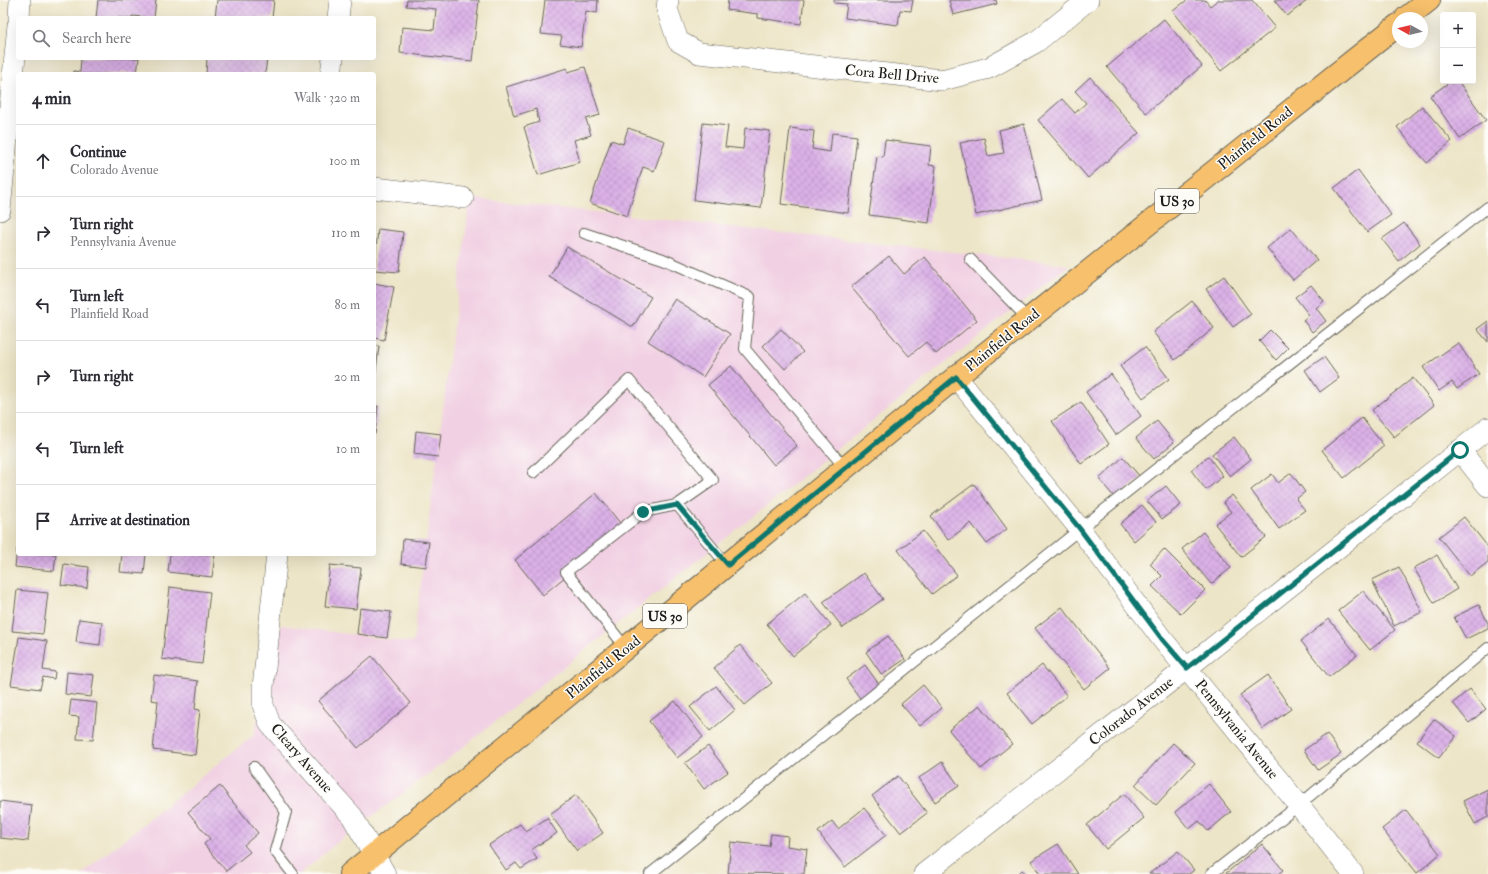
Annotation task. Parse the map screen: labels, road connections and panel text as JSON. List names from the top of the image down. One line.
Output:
{"streets":{"main road":["Plainfield Road","US 30"],"street":["Cora Bell Drive","Colorado Avenue","Pennsylvania Avenue","Cleary Avenue"]},"crossings":[["Plainfield Road","Pennsylvania Avenue"],["Plainfield Road","Cleary Avenue"],["Colorado Avenue","Pennsylvania Avenue"]],"north":"left","page":{"map_buttons":["+","−"],"search":"Search here","heading":["4 min","Walk · 320 m"],"list":[["Continue","Colorado Avenue","100 m"],["Turn right","Pennsylvania Avenue","110 m"],["Turn left","Plainfield Road","80 m"],["Turn right","20 m"],["Turn left","10 m"],"Arrive at destination"]}}
